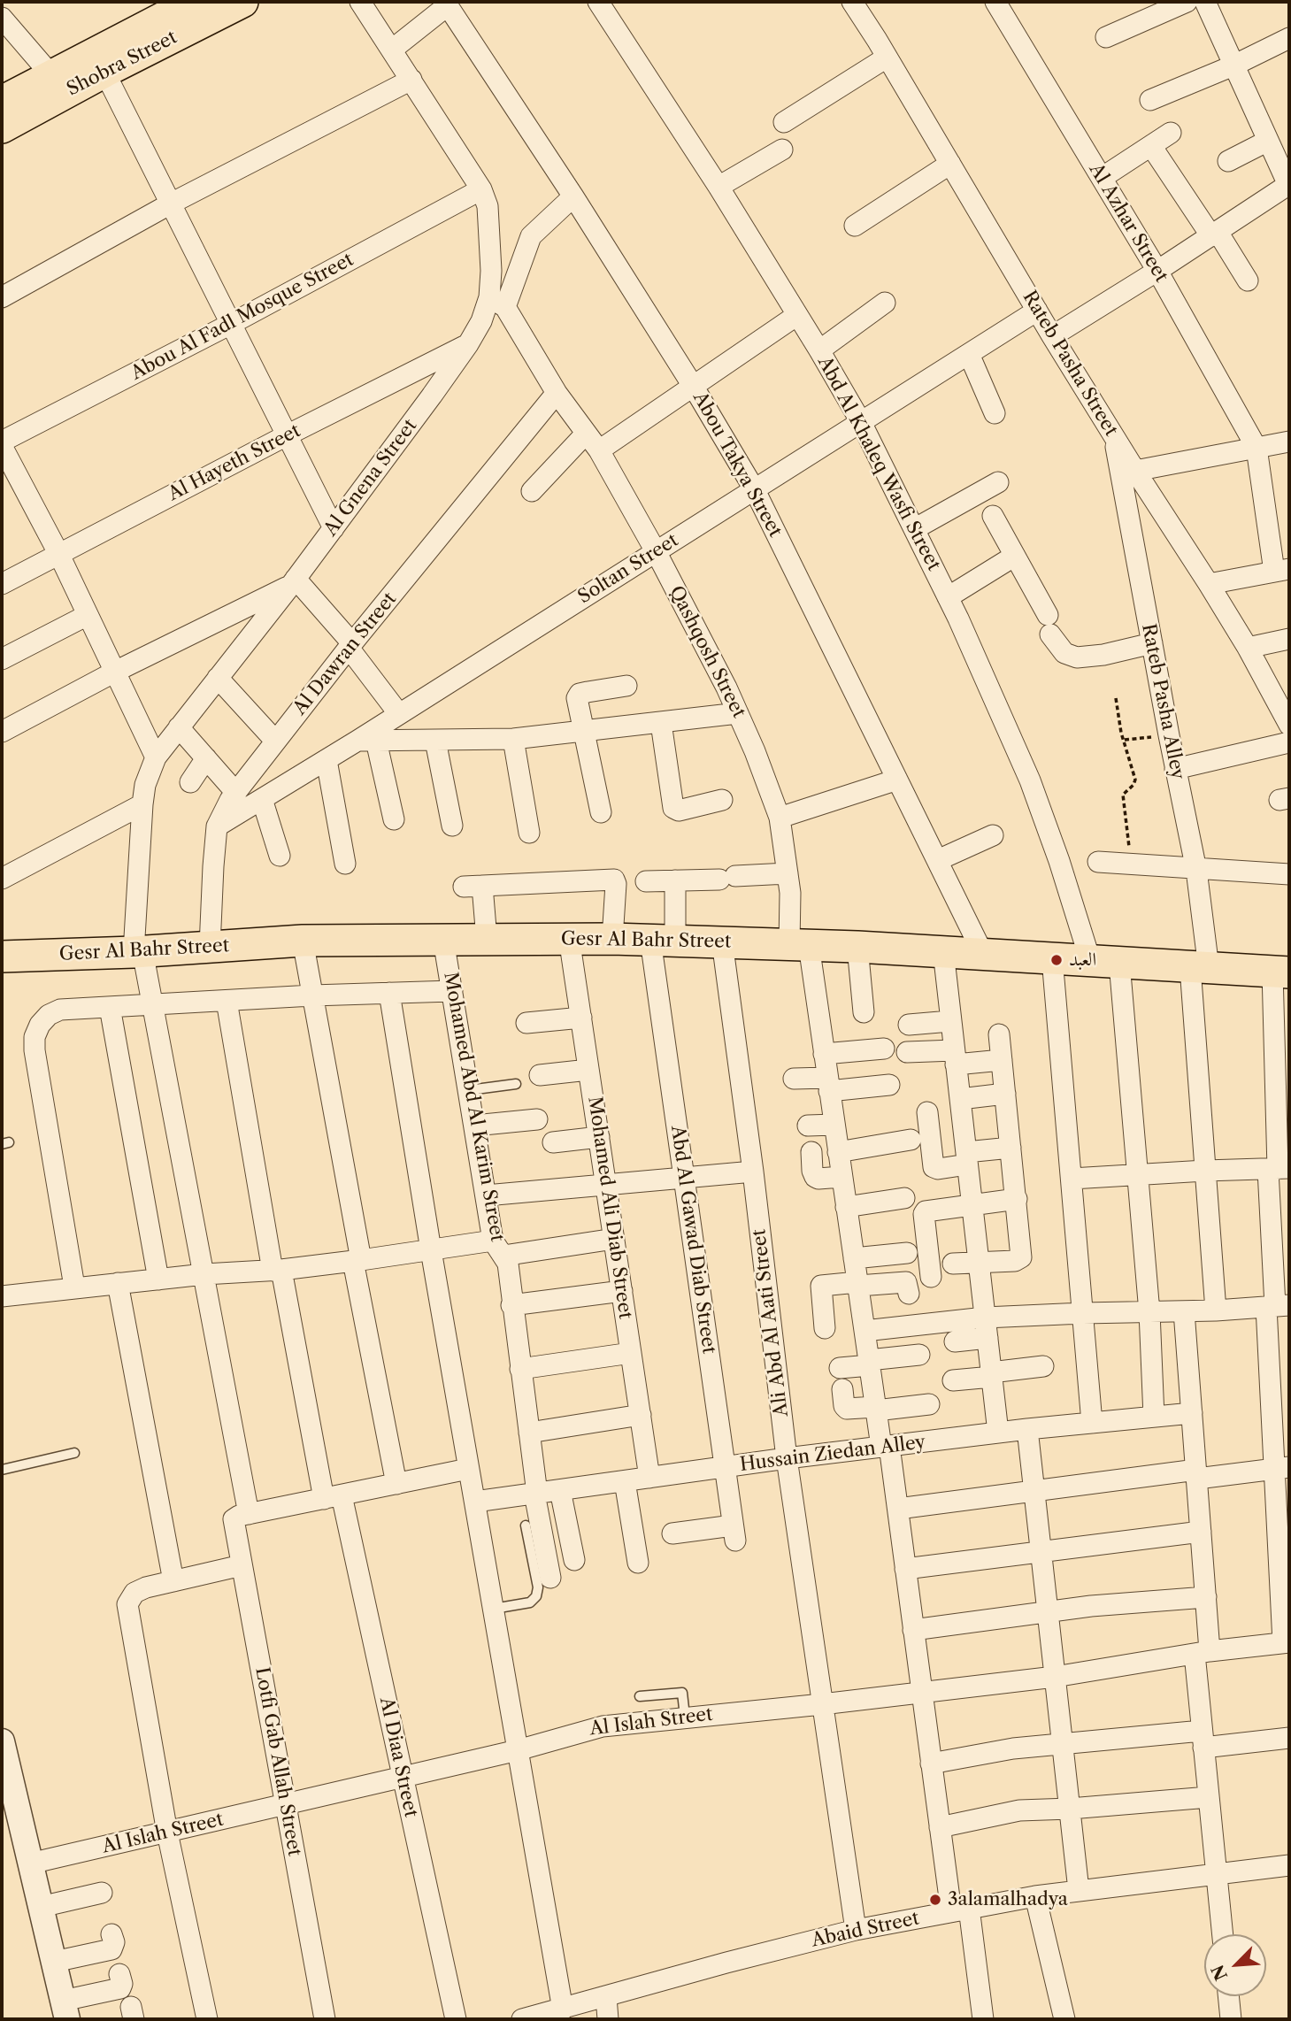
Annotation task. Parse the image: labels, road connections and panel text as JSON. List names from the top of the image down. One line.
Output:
{"streets":{"main road":["Shobra Street","Gesr Al Bahr Street"],"street":["Al Azhar Street","Abou Al Fadl Mosque Street","Rateb Pasha Street","Al Hayeth Street","Abd Al Khaleq Wasfi Street","Abou Takya Street","Al Gnena Street","Soltan Street","Qashqosh Street","Al Dawran Street","Rateb Pasha Alley","Mohamed Abd Al Karim Street","Mohamed Ali Diab Street","Abd Al Gawad Diab Street","Ali Abd Al Aati Street","Hussain Ziedan Alley","Al Islah Street","Al Diaa Street","Lotfi Gab Allah Street","Abaid Street"]},"crossings":[["Abou Al Fadl Mosque Street","Al Gnena Street"],["Rateb Pasha Street","Soltan Street"],["Rateb Pasha Street","Rateb Pasha Alley"],["Al Hayeth Street","Al Gnena Street"],["Abd Al Khaleq Wasfi Street","Soltan Street"],["Abd Al Khaleq Wasfi Street","Gesr Al Bahr Street"],["Abd Al Khaleq Wasfi Street","Hussain Ziedan Alley"],["Abou Takya Street","Soltan Street"],["Abou Takya Street","Gesr Al Bahr Street"],["Al Gnena Street","Qashqosh Street"],["Al Gnena Street","Gesr Al Bahr Street"],["Al Gnena Street","Lotfi Gab Allah Street"],["Soltan Street","Qashqosh Street"],["Soltan Street","Al Dawran Street"],["Qashqosh Street","Al Dawran Street"],["Qashqosh Street","Gesr Al Bahr Street"],["Qashqosh Street","Hussain Ziedan Alley"],["Qashqosh Street","Al Islah Street"],["Qashqosh Street","Abaid Street"],["Al Dawran Street","Gesr Al Bahr Street"],["Rateb Pasha Alley","Gesr Al Bahr Street"],["Gesr Al Bahr Street","Mohamed Abd Al Karim Street"],["Gesr Al Bahr Street","Mohamed Ali Diab Street"],["Gesr Al Bahr Street","Abd Al Gawad Diab Street"],["Gesr Al Bahr Street","Ali Abd Al Aati Street"],["Mohamed Abd Al Karim Street","Hussain Ziedan Alley"],["Mohamed Ali Diab Street","Hussain Ziedan Alley"],["Abd Al Gawad Diab Street","Hussain Ziedan Alley"],["Ali Abd Al Aati Street","Hussain Ziedan Alley"],["Ali Abd Al Aati Street","Al Islah Street"],["Ali Abd Al Aati Street","Abaid Street"],["Al Islah Street","Al Diaa Street"],["Al Islah Street","Lotfi Gab Allah Street"]],"places":["العبد","3alamalhadya"],"north":"bottom left"}
